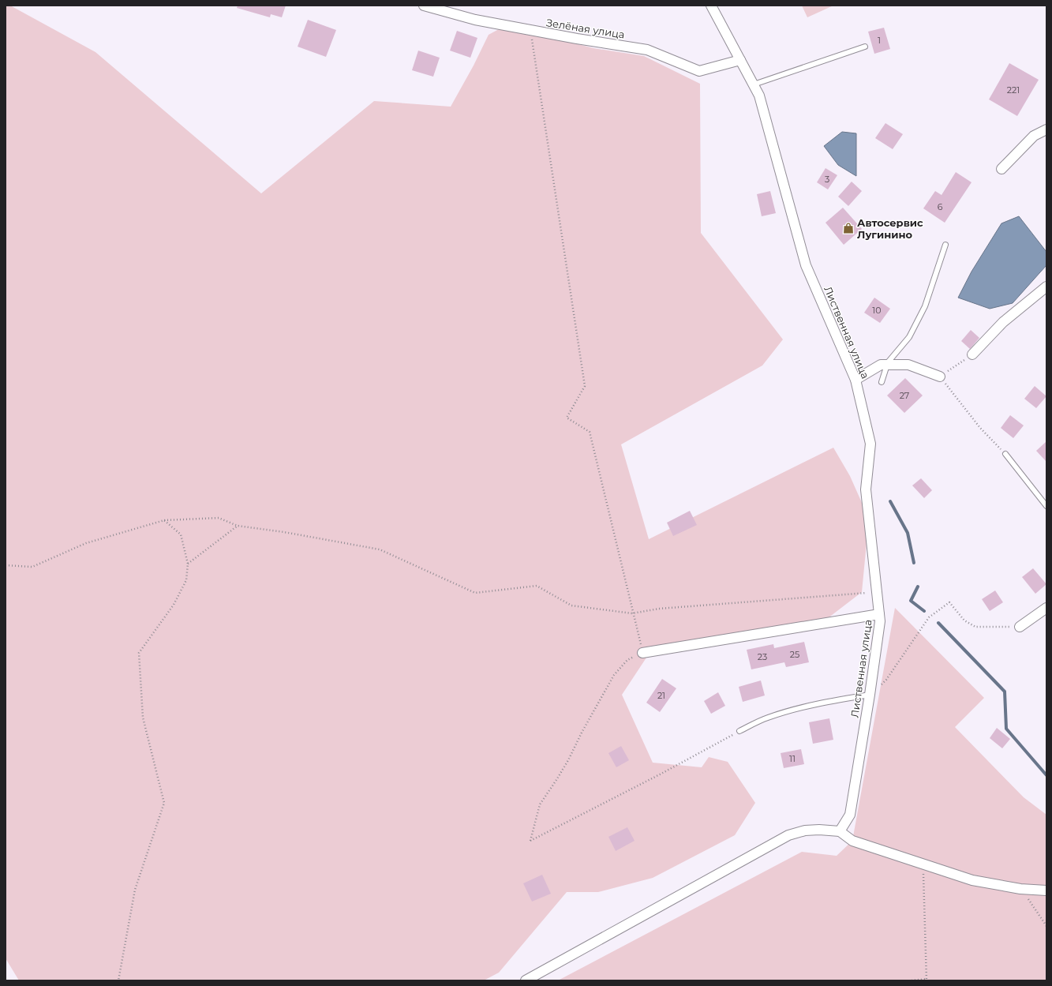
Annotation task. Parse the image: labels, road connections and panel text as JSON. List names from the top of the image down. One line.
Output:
{"streets":{"street":["Зелёная улица","Лиственная улица"]},"crossings":[["Зелёная улица","Лиственная улица"]],"places":{"shop":["Автосервис Лугинино"]},"house_numbers":["1","221","3","6","10","27","25","23","21","11"]}
